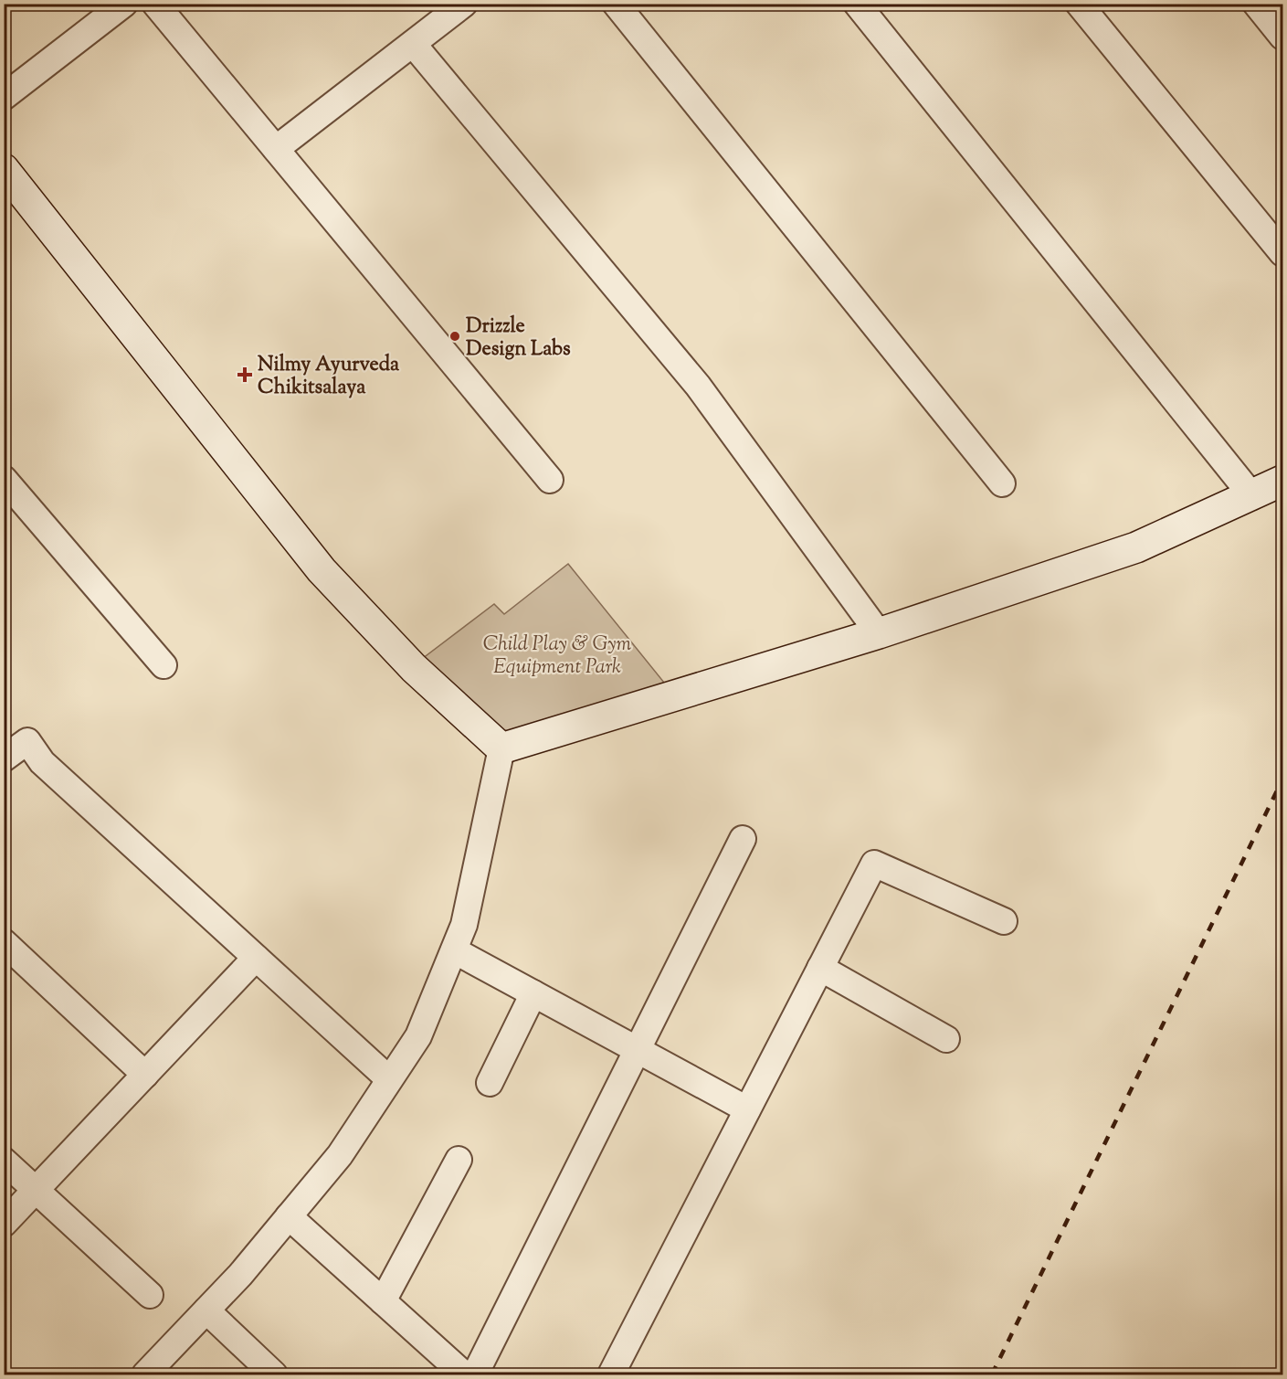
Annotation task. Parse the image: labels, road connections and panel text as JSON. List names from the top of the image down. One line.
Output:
{"parks":["Child Play & Gym Equipment Park"],"places":{"other":["Drizzle Design Labs"],"health":["Nilmy Ayurveda Chikitsalaya"]}}
